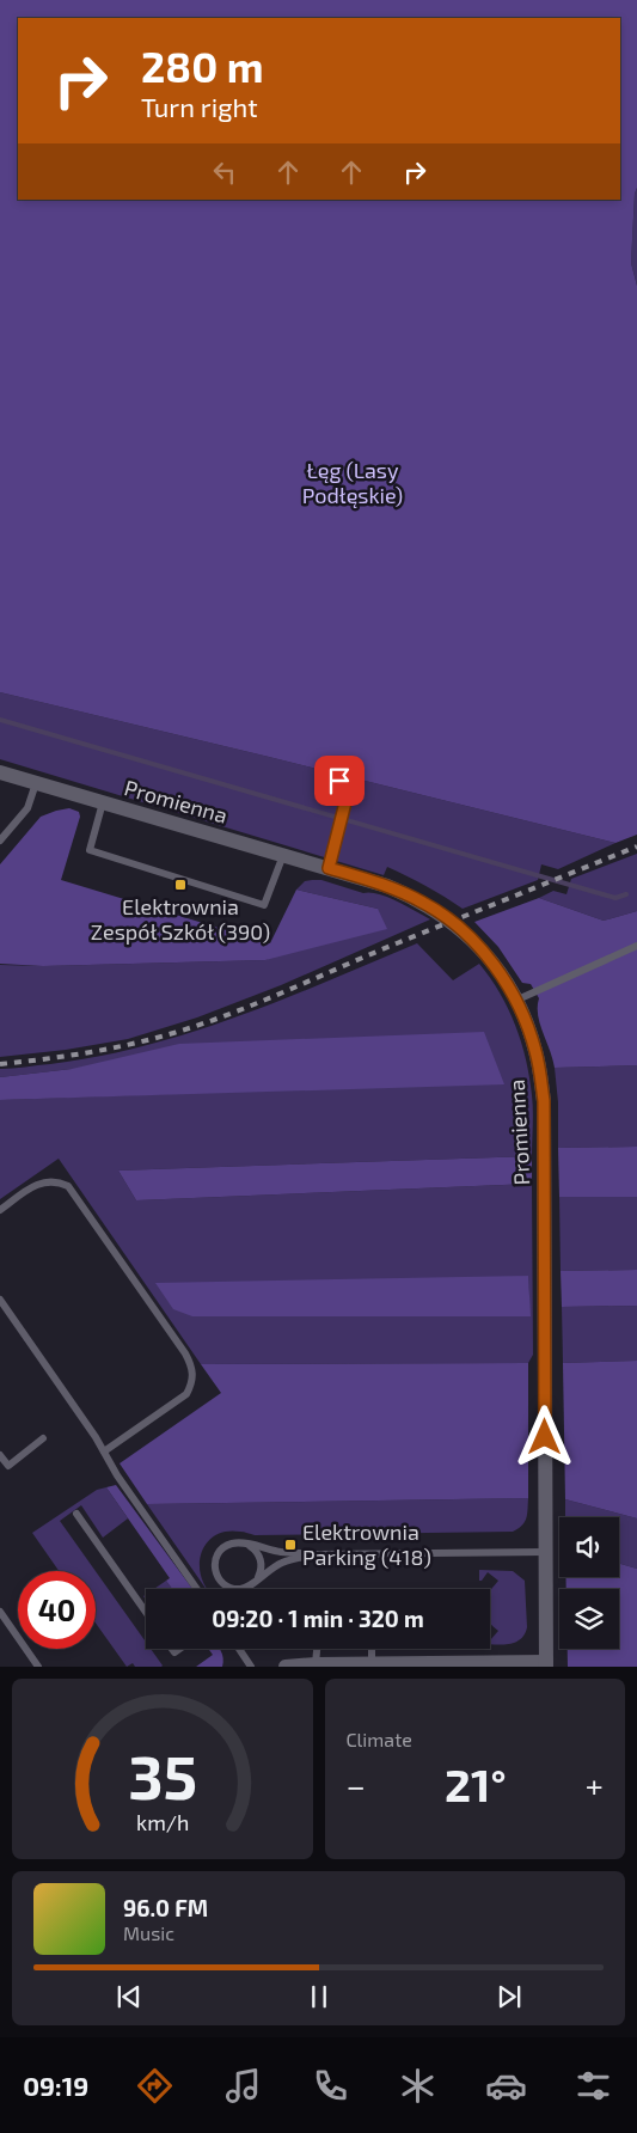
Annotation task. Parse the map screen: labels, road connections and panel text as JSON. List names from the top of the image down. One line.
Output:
{"streets":{"street":["Promienna"]},"parks":["Łęg (Lasy Podłęskie)"],"places":{"transit":["Elektrownia Zespół Szkół (390)","Elektrownia Parking (418)"]},"page":{"turn":["280 m","Turn right"],"limit":"40","trip":"09:20 · 1 min · 320 m","tile":"Climate","heat":["−","21°","+"],"song":["96.0 FM","Music"],"tabs":"09:19","gauge":["35","km/h"]}}
